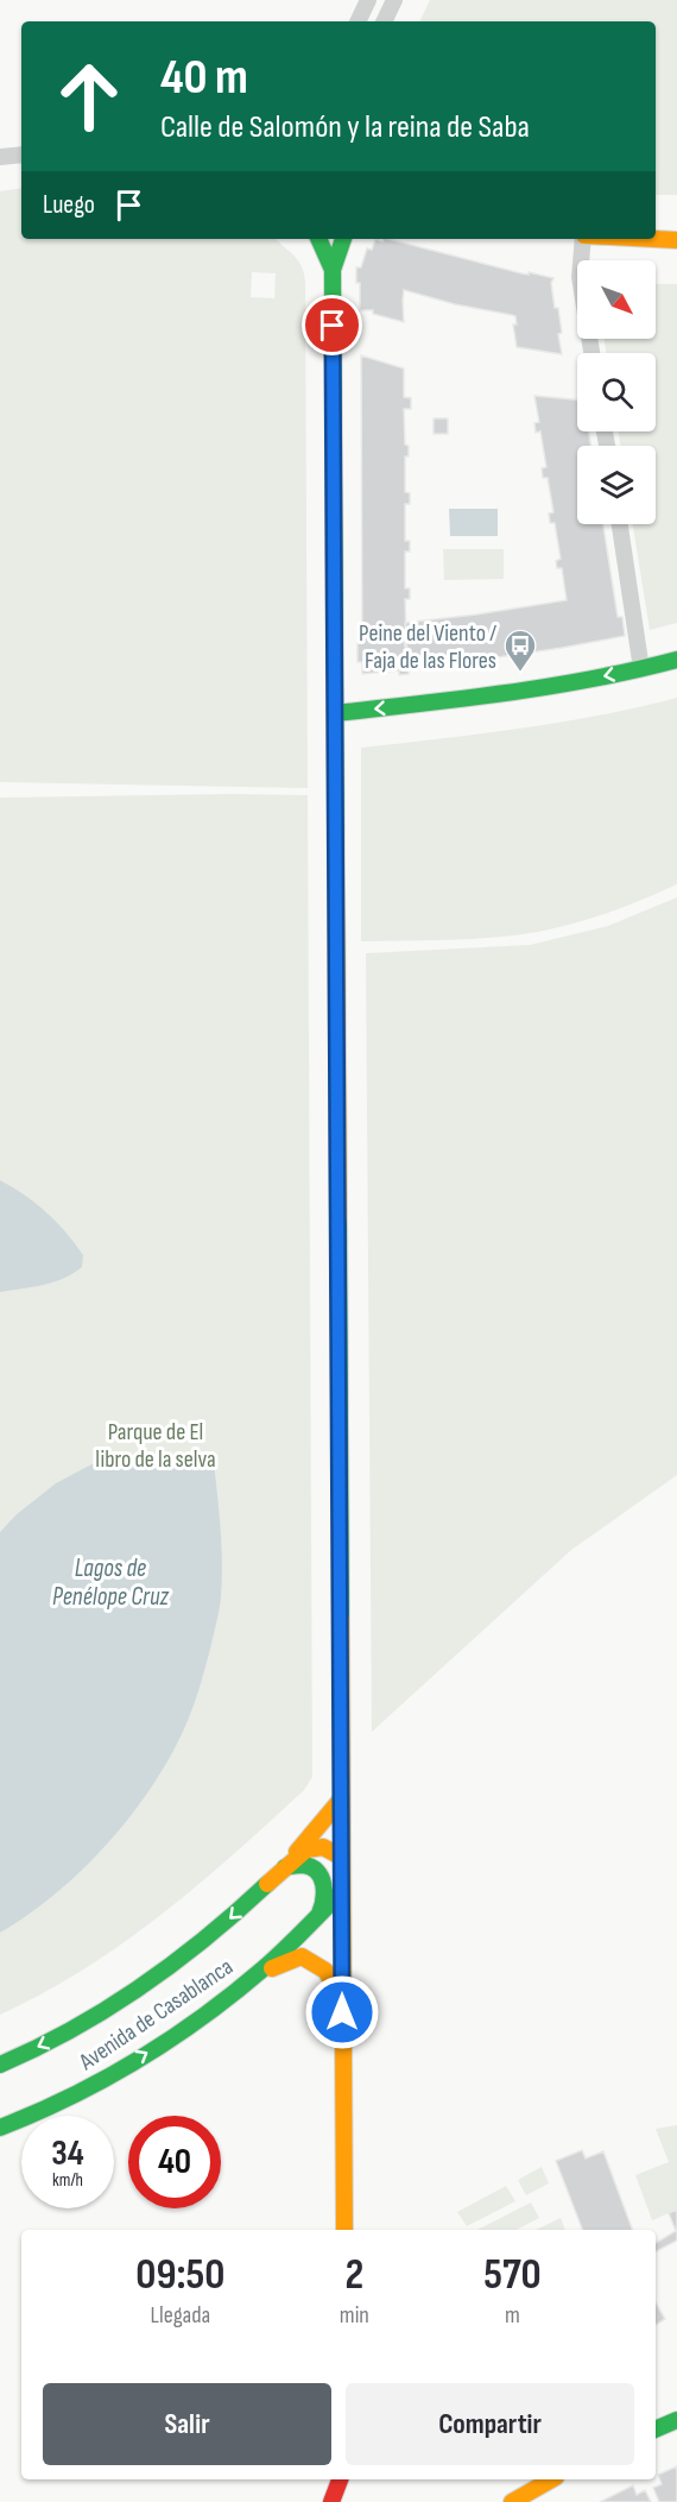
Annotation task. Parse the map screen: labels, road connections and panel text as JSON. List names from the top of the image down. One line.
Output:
{"streets":{"street":["Avenida de Casablanca"]},"water":["Lagos de Penélope Cruz"],"parks":["Parque de El libro de la selva"],"places":{"bus stop":["Peine del Viento / Faja de las Flores"]},"north":"bottom right","page":{"turn":["40 m","Calle de Salomón y la reina de Saba"],"then":"Luego","speed":"34 km/h","limit":"40","eta":["09:50","Llegada","2","min","570","m"],"buttons":["Salir","Compartir"]}}
